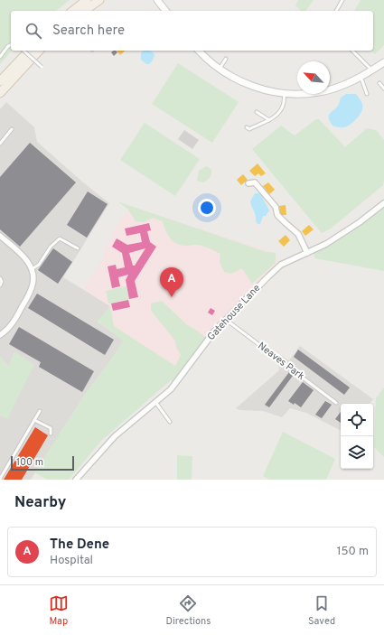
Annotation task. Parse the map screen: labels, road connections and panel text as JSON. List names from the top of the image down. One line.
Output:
{"streets":{"street":["Gatehouse Lane"],"lane":["Neaves Park"]},"crossings":[["Gatehouse Lane","Neaves Park"]],"scale_bar":"100 m","north":"top left","page":{"search":"Search here","pins":"A","scale":"100 m","heading":"Nearby","list":[{"mark":"A","name":"The Dene","note":"Hospital","value":"150 m"}],"nav":["Map","Directions","Saved"]}}
